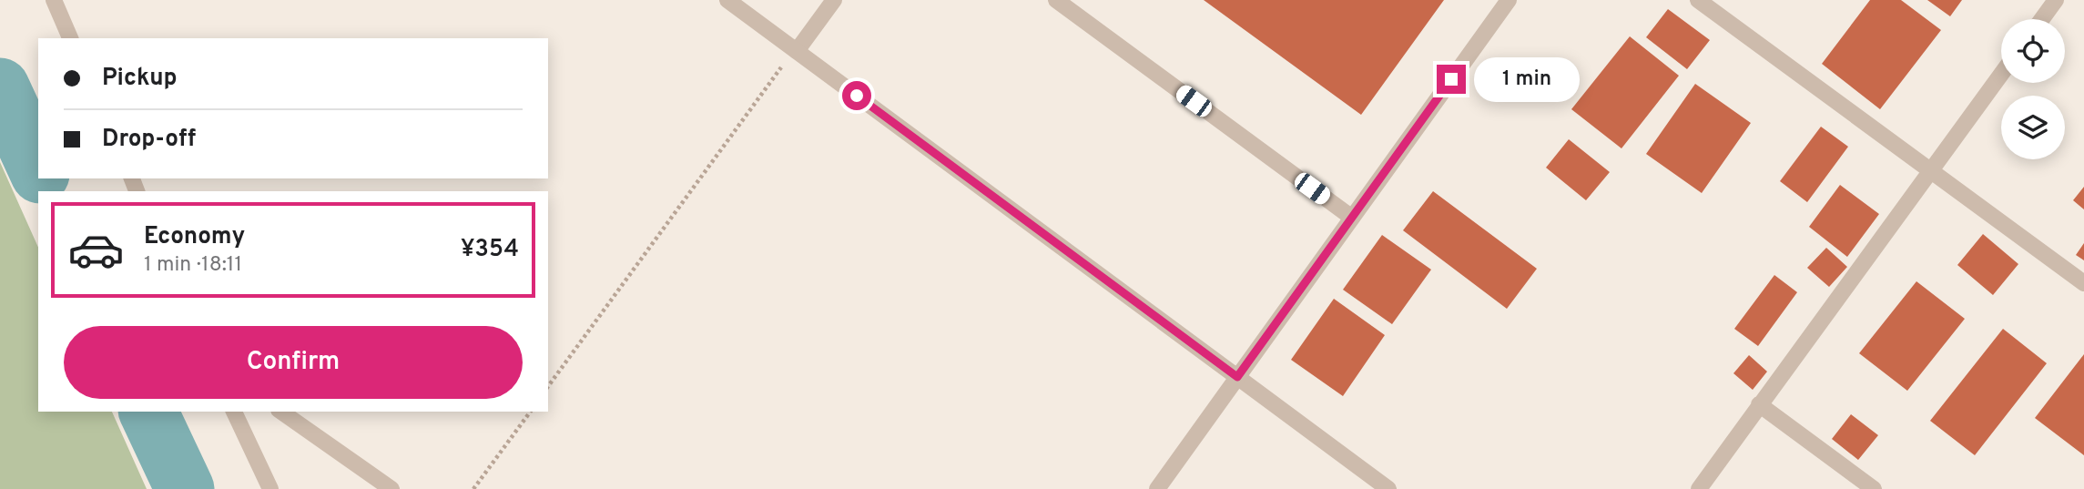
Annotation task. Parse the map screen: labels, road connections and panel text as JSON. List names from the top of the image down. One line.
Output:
{"page":{"banner":["Pickup","Drop-off"],"bubble":"1 min","list":[{"name":"Economy","note":"1 min · 18:11","value":"¥354"}],"buttons":"Confirm"}}
